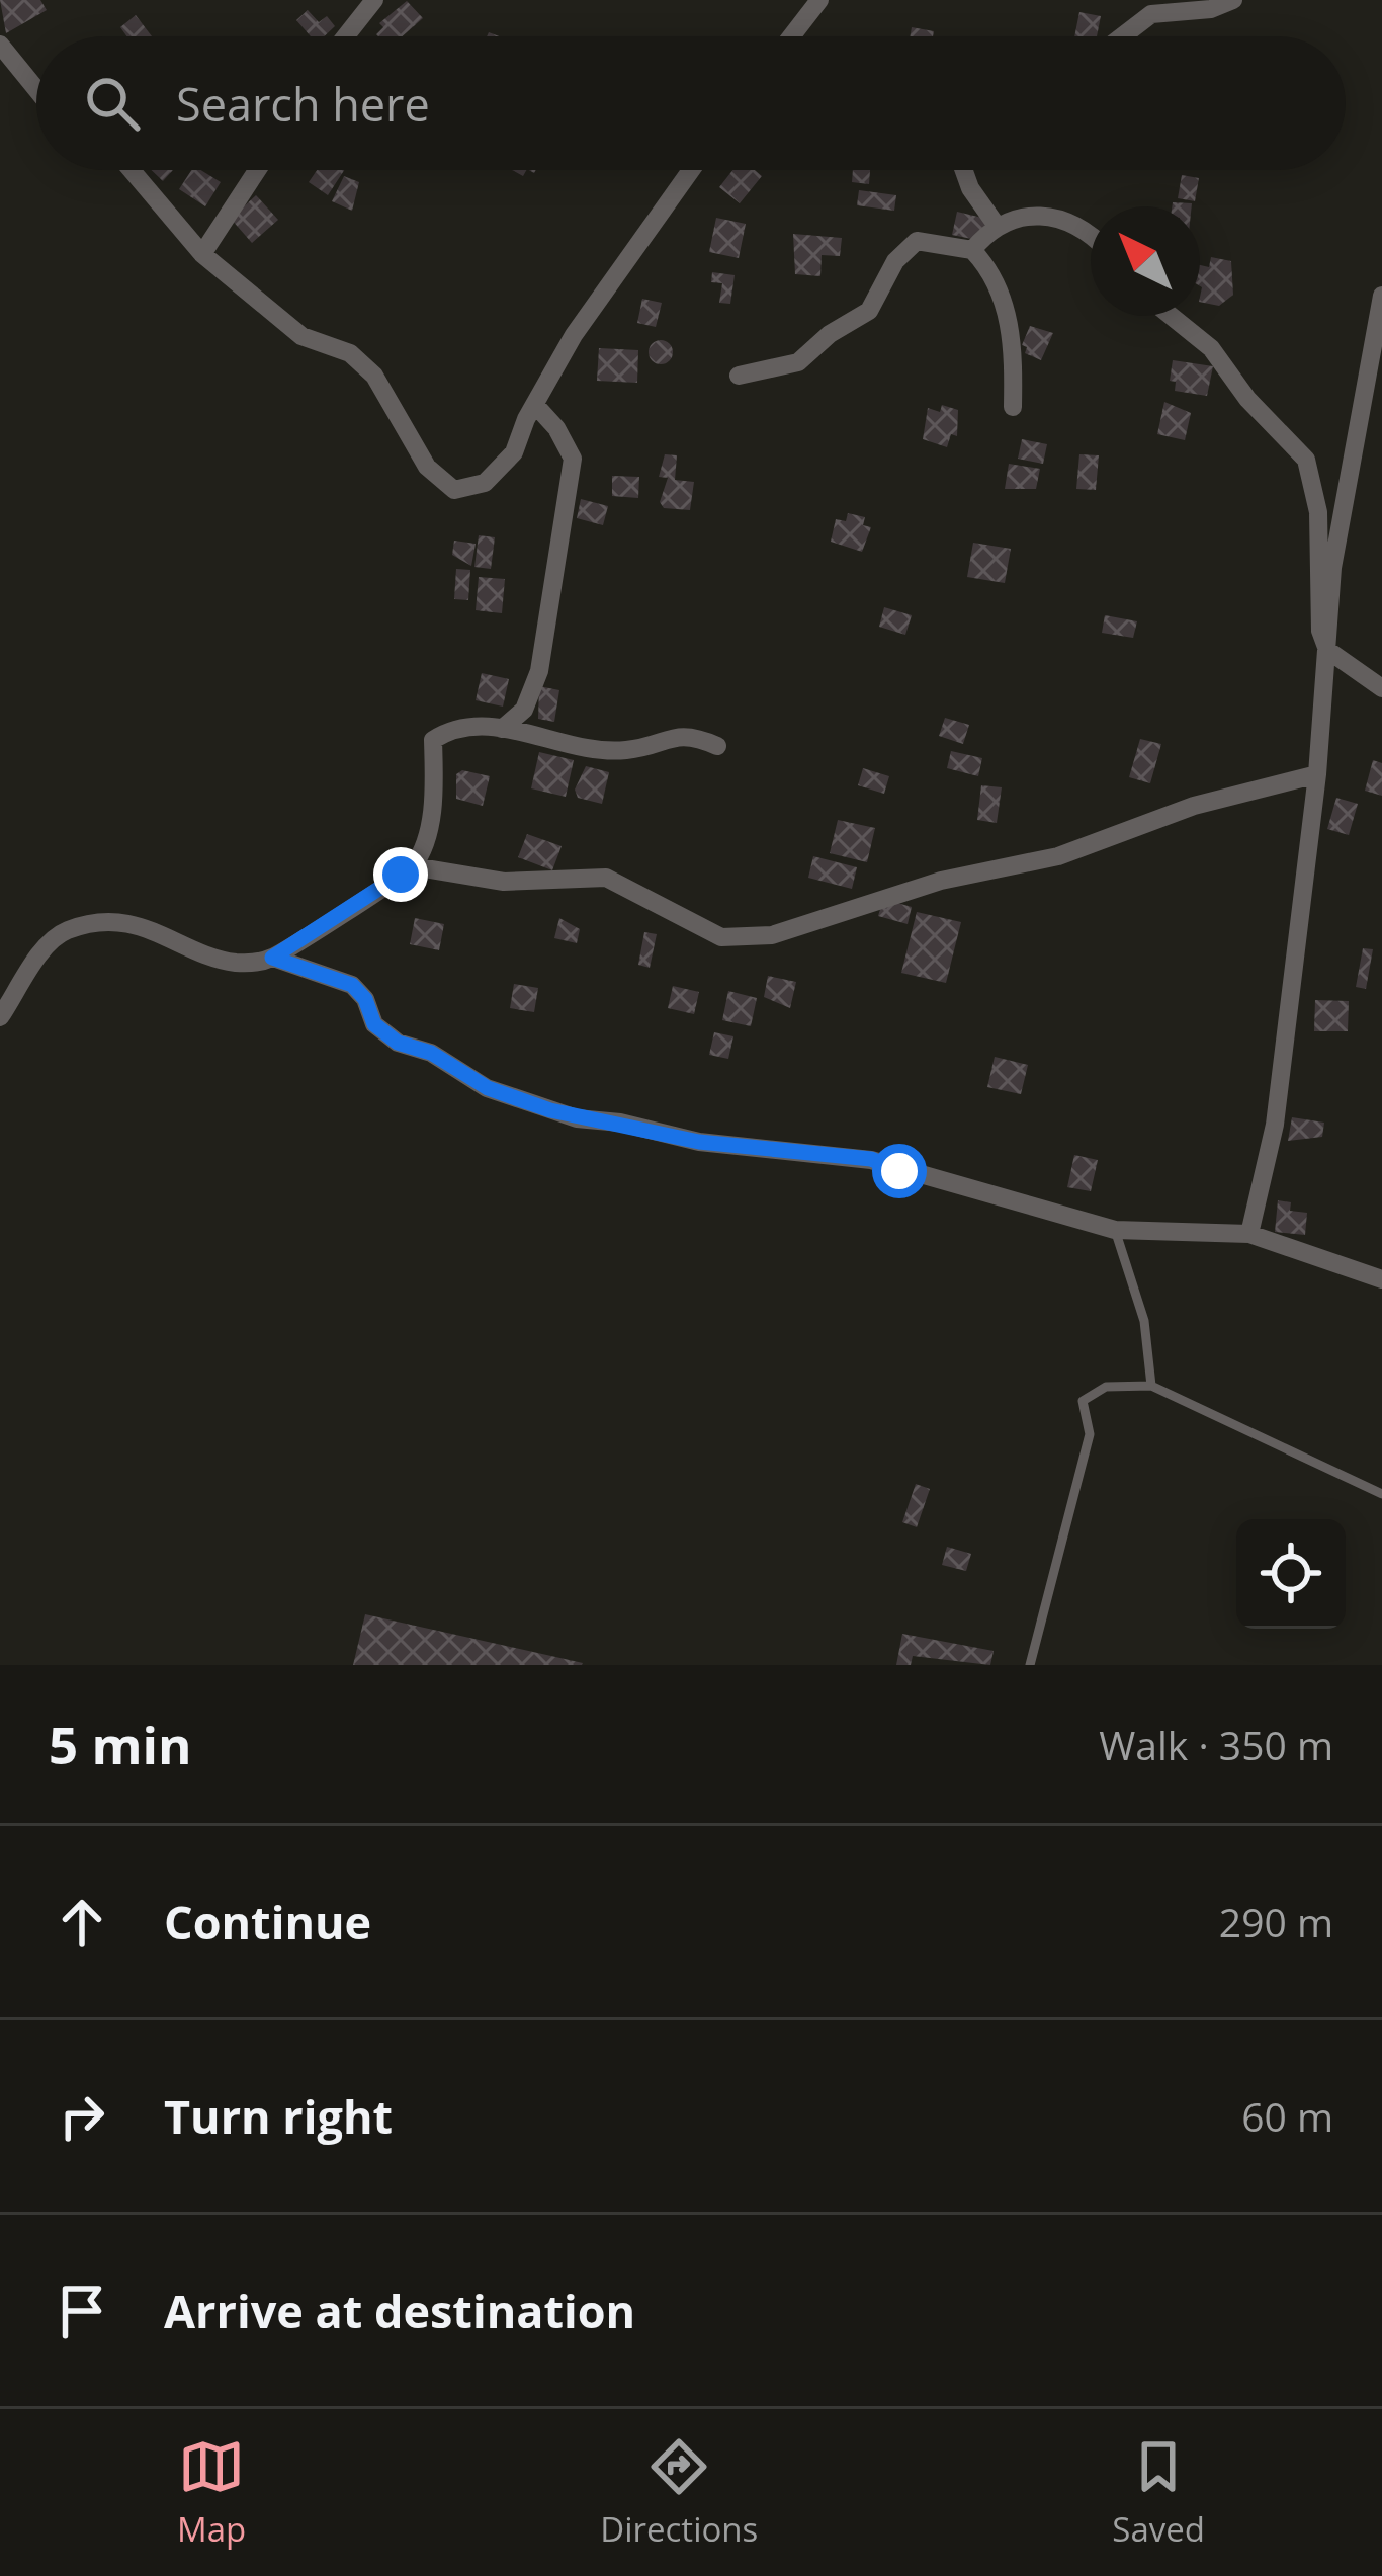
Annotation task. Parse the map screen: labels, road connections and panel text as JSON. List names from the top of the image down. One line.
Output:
{"north":"top left","page":{"search":"Search here","heading":["5 min","Walk · 350 m"],"list":[["Continue","290 m"],["Turn right","60 m"],"Arrive at destination"],"nav":["Map","Directions","Saved"]}}
